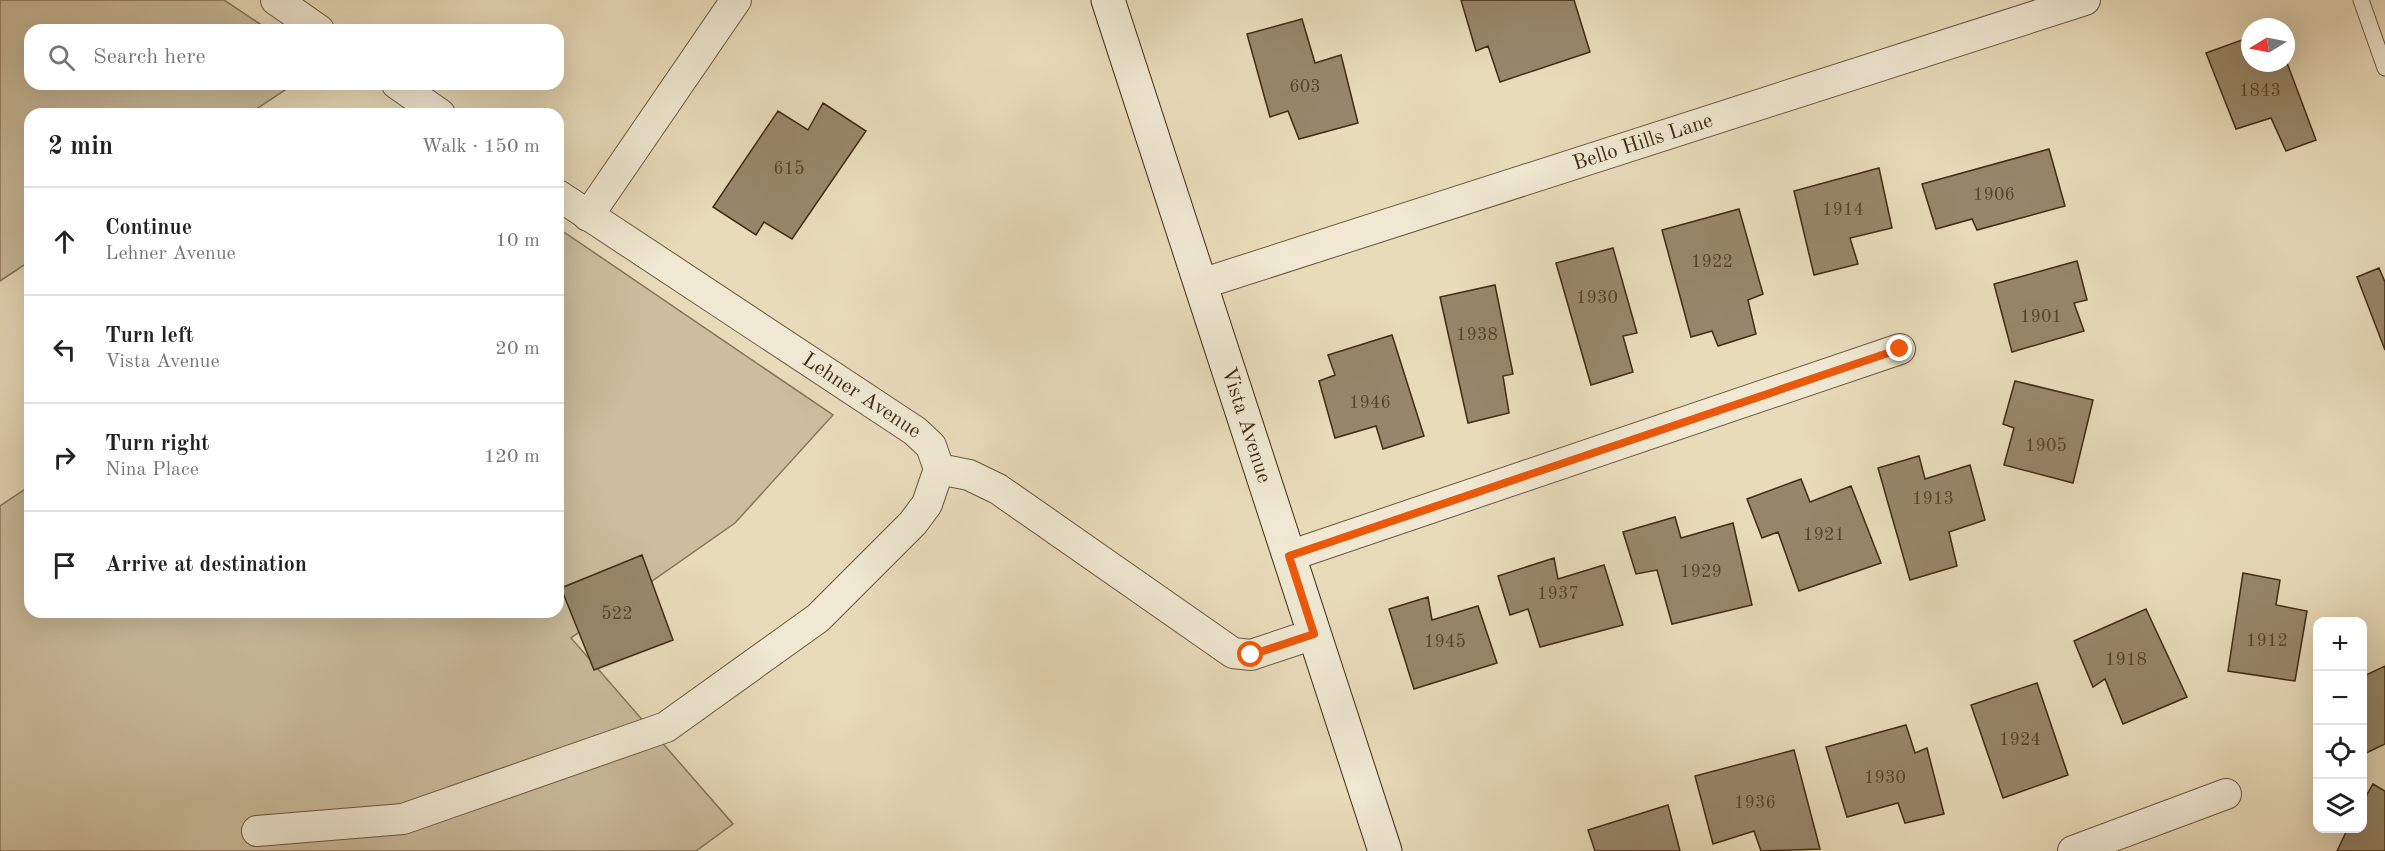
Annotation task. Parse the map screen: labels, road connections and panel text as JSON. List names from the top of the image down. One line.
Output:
{"streets":{"street":["Bello Hills Lane","Lehner Avenue","Vista Avenue"]},"crossings":[["Bello Hills Lane","Vista Avenue"]],"house_numbers":["603","1843","615","1906","1914","1922","1930","1901","1938","1946","1905","1913","1921","1929","1937","522","1912","1945","1918","1924","1930","1936"],"north":"left","page":{"search":"Search here","heading":["2 min","Walk · 150 m"],"list":[["Continue","Lehner Avenue","10 m"],["Turn left","Vista Avenue","20 m"],["Turn right","Nina Place","120 m"],"Arrive at destination"],"map_buttons":["+","−"]}}
